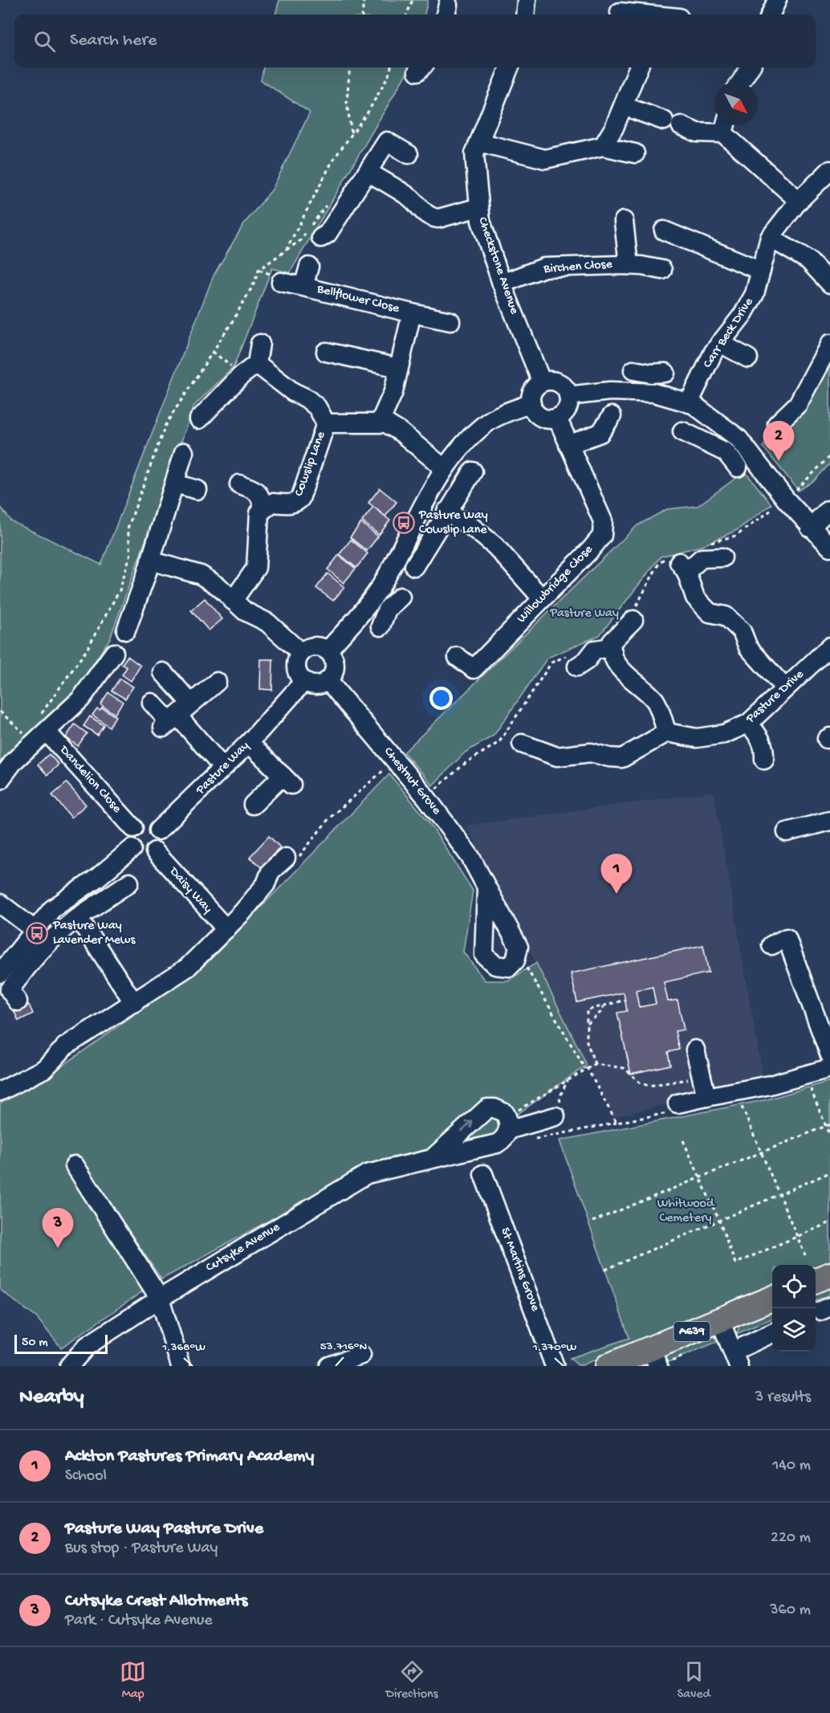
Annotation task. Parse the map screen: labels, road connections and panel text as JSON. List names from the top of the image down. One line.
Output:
{"streets":{"main road":["A639"],"street":["Checkstone Avenue","Birchen Close","Bellflower Close","Carr Beck Drive","Cowslip Lane","Willowbridge Close","Pasture Drive","Pasture Way","Dandelion Close","Chestnut Grove","Daisy Way","Cutsyke Avenue","St Martins Grove"]},"crossings":[["Checkstone Avenue","Birchen Close"],["Checkstone Avenue","Willowbridge Close"],["Bellflower Close","Cowslip Lane"],["Pasture Way","Dandelion Close"],["Pasture Way","Chestnut Grove"],["Pasture Way","Daisy Way"],["Dandelion Close","Daisy Way"]],"parks":["Pasture Way","Whitwood Cemetery"],"places":{"bus stop":["Pasture Way Cowslip Lane","Pasture Way Lavender Mews"]},"scale_bar":"50 m","north":"bottom right","page":{"search":"Search here","pins":["2","1","3"],"scale":"50 m","heading":["Nearby","3 results"],"list":[{"mark":"1","name":"Ackton Pastures Primary Academy","note":"School","value":"140 m"},{"mark":"2","name":"Pasture Way Pasture Drive","note":"Bus stop · Pasture Way","value":"220 m"},{"mark":"3","name":"Cutsyke Crest Allotments","note":"Park · Cutsyke Avenue","value":"360 m"}],"nav":["Map","Directions","Saved"]},"coordinates":["53.716°N","1.368°W","1.370°W"]}
